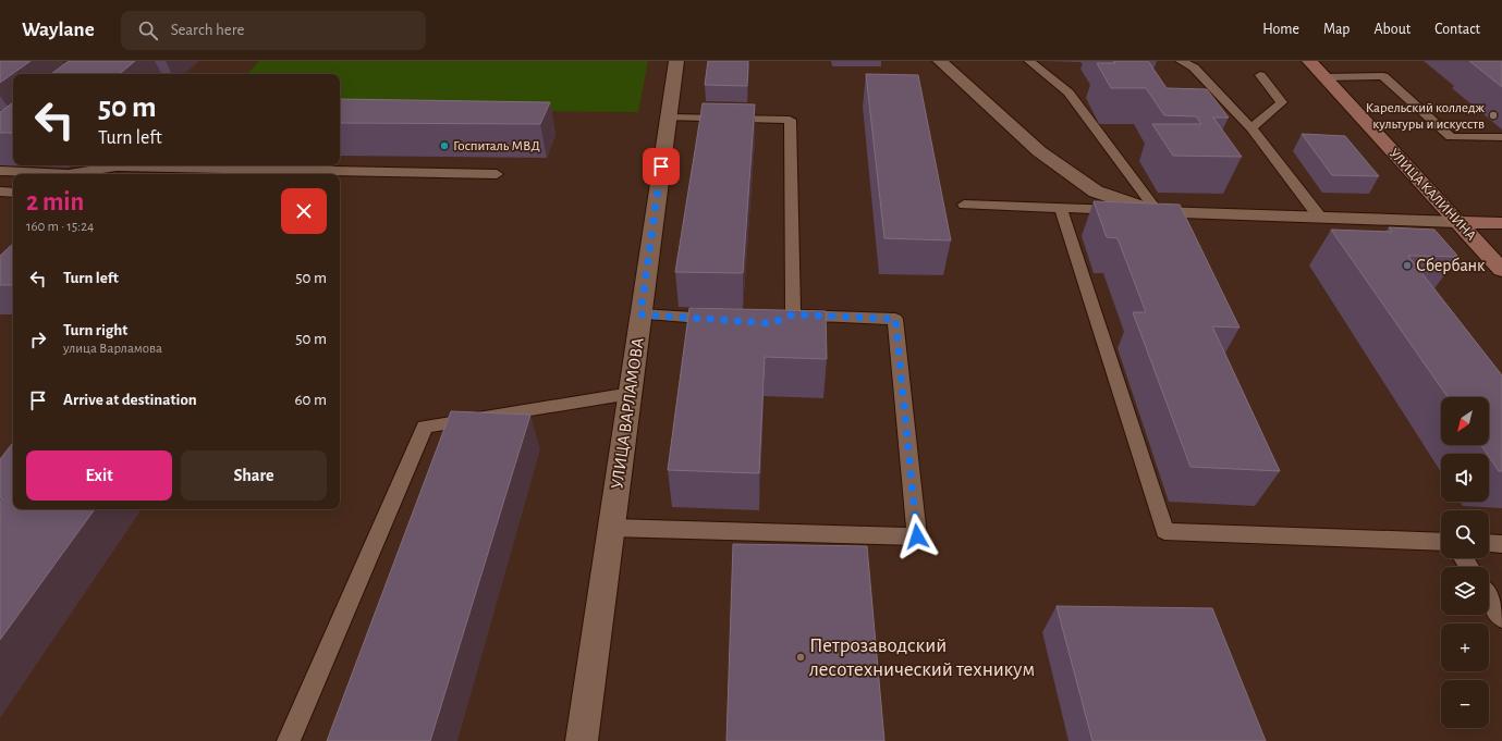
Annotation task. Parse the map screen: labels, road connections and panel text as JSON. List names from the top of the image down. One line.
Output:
{"streets":{"main road":["УЛИЦА КАЛИНИНА"],"street":["УЛИЦА ВАРЛАМОВА"]},"places":["Карельский колледж культуры и искусств","Госпиталь МВД","Сбербанк","Петрозаводский лесотехнический техникум"],"north":"bottom left","page":{"header":"Waylane","search":"Search here","nav":["Home","Map","About","Contact"],"turn":["50 m","Turn left"],"heading":["2 min","160 m · 15:24"],"list":[{"name":"Turn left","value":"50 m"},{"name":"Turn right","note":"улица Варламова","value":"50 m"},{"name":"Arrive at destination","value":"60 m"}],"map_buttons":["+","−"],"buttons":["Exit","Share"]}}
